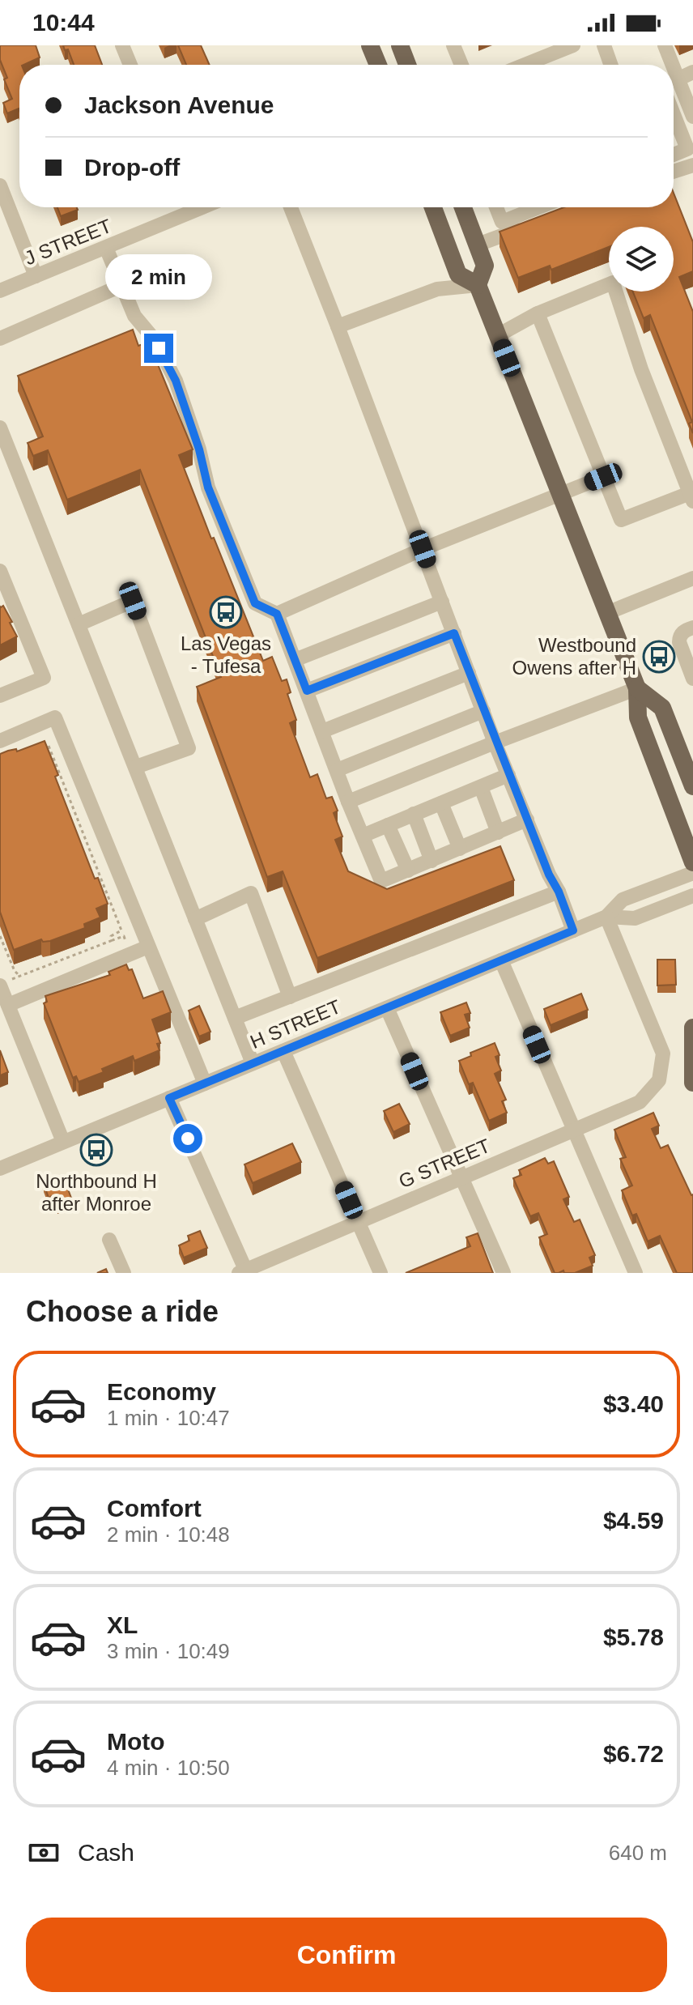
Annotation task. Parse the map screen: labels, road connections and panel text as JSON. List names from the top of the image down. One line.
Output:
{"streets":{"street":["J STREET","H STREET","G STREET"]},"crossings":[["H STREET","G STREET"]],"places":{"bus stop":["Las Vegas - Tufesa","Westbound Owens after H","Northbound H after Monroe"]},"page":{"status":"10:44","banner":["Jackson Avenue","Drop-off"],"bubble":"2 min","heading":"Choose a ride","list":[{"name":"Economy","note":"1 min · 10:47","value":"$3.40"},{"name":"Comfort","note":"2 min · 10:48","value":"$4.59"},{"name":"XL","note":"3 min · 10:49","value":"$5.78"},{"name":"Moto","note":"4 min · 10:50","value":"$6.72"}],"pay":["Cash","640 m"],"buttons":"Confirm"}}
